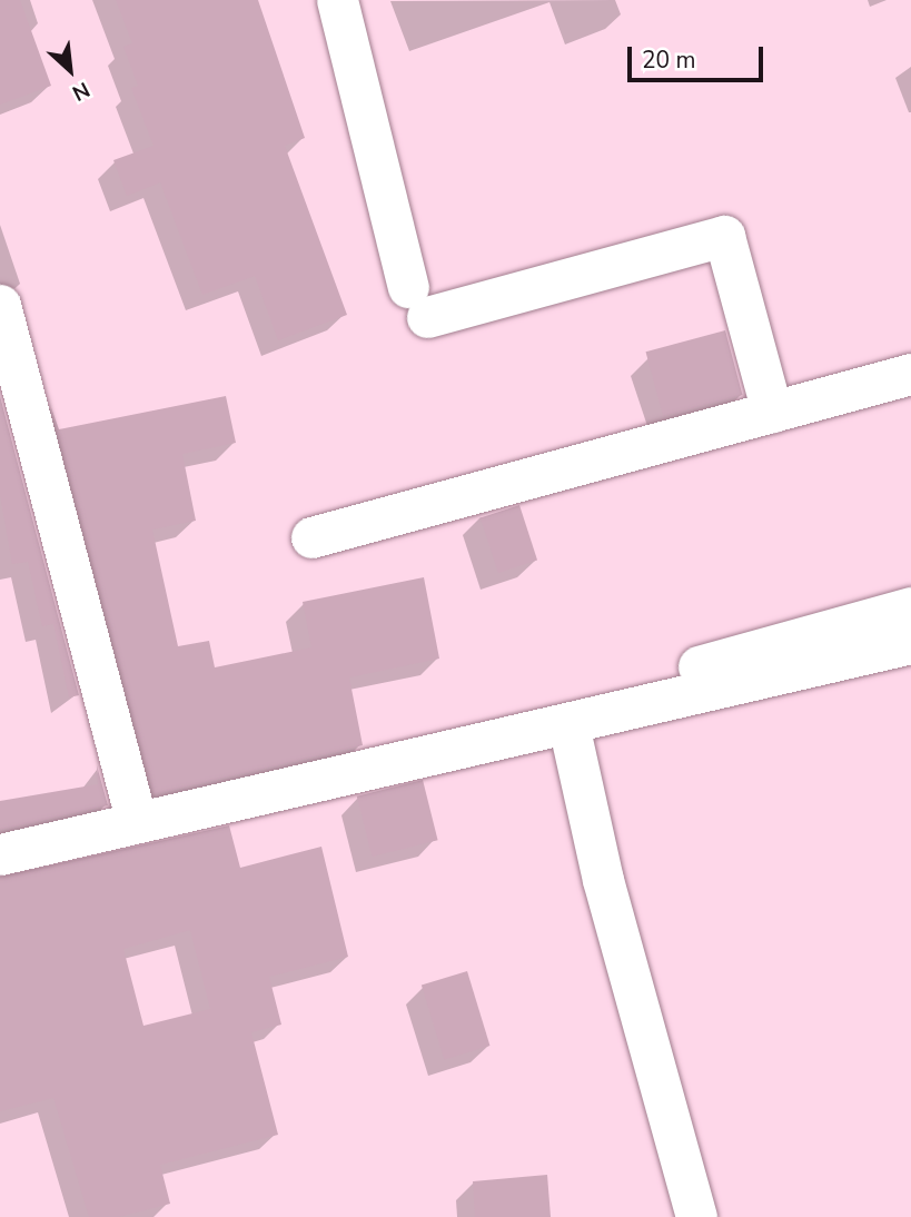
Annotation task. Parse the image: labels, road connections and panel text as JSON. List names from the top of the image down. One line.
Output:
{"scale_bar":"20 m","north":"bottom right"}
